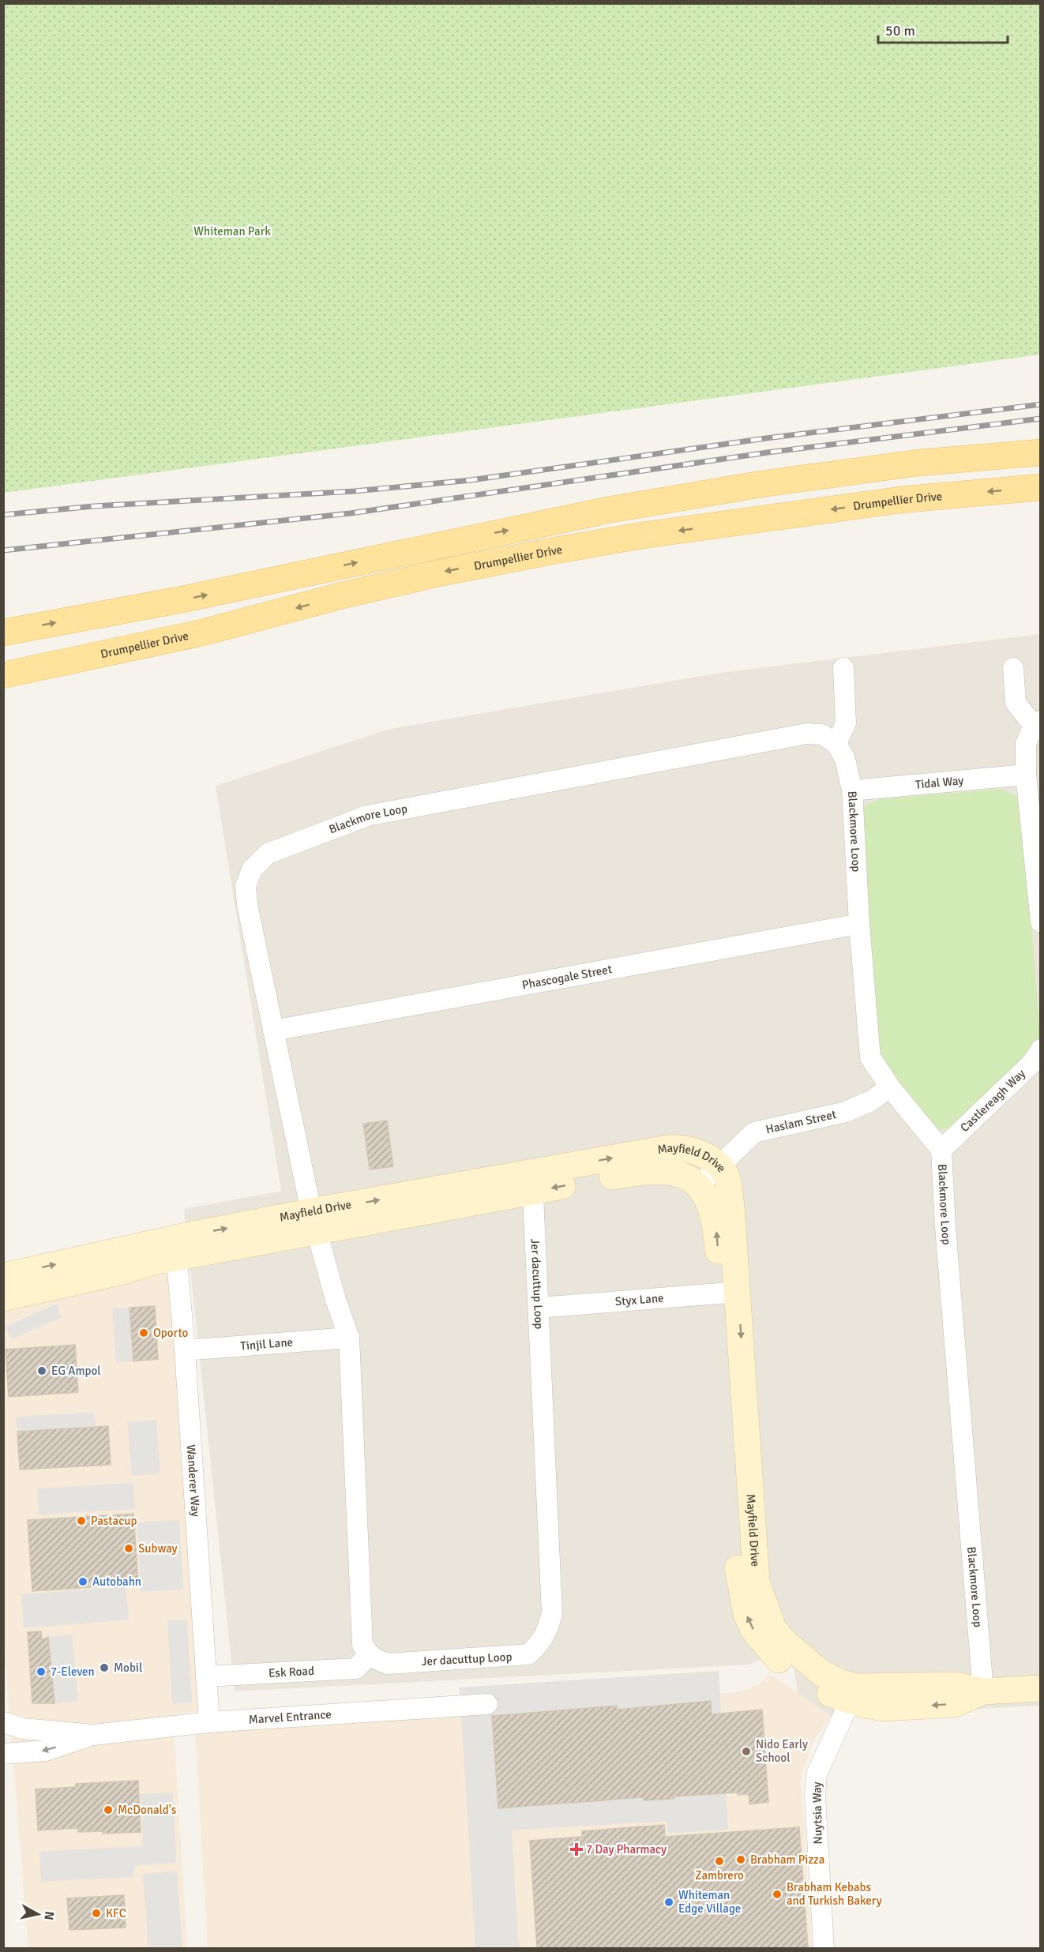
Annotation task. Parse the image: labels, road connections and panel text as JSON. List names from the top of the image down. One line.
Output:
{"streets":{"main road":["Drumpellier Drive"],"street":["Tidal Way","Blackmore Loop","Phascogale Street","Castlereagh Way","Haslam Street","Mayfield Drive","Jer dacuttup Loop","Styx Lane","Tinjil Lane","Wanderer Way","Esk Road","Marvel Entrance","Nuytsia Way"]},"crossings":[["Tidal Way","Blackmore Loop"],["Blackmore Loop","Phascogale Street"],["Blackmore Loop","Castlereagh Way"],["Blackmore Loop","Haslam Street"],["Blackmore Loop","Mayfield Drive"],["Haslam Street","Mayfield Drive"],["Mayfield Drive","Jer dacuttup Loop"],["Mayfield Drive","Styx Lane"],["Mayfield Drive","Wanderer Way"],["Mayfield Drive","Nuytsia Way"],["Jer dacuttup Loop","Styx Lane"],["Jer dacuttup Loop","Esk Road"],["Tinjil Lane","Wanderer Way"],["Wanderer Way","Esk Road"],["Wanderer Way","Marvel Entrance"]],"parks":["Whiteman Park"],"places":{"other":["Oporto","EG Ampol","Pastacup","Subway","Autobahn","Mobil","7-Eleven","Nido Early School","McDonald's","Brabham Pizza","Zambrero","Brabham Kebabs and Turkish Bakery","Whiteman Edge Village","KFC"],"health":["7 Day Pharmacy"]},"scale_bar":"50 m","north":"right"}
